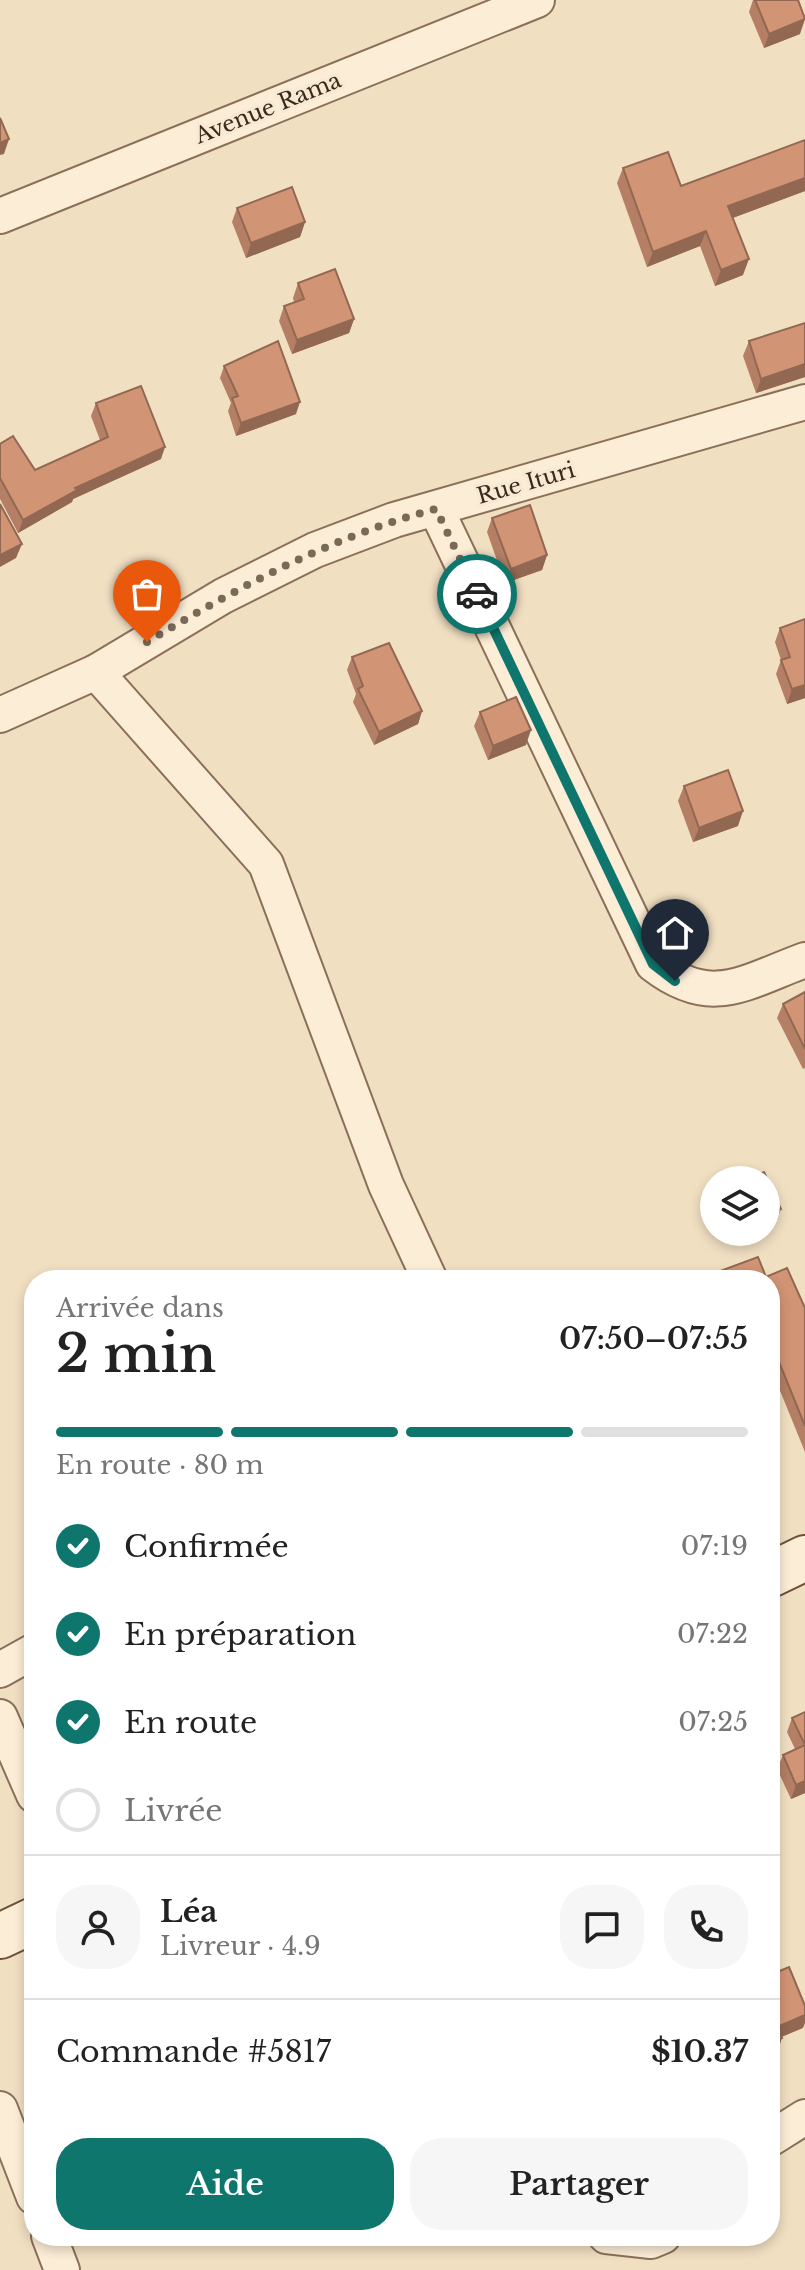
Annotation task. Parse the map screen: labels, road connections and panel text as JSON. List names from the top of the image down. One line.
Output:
{"streets":{"street":["Avenue Rama","Rue Ituri"]},"page":{"heading":["2 min","Arrivée dans","07:50–07:55"],"panel":["Léa","Livreur · 4.9","Commande #5817","$10.37"],"bar":"En route · 80 m","list":[["Confirmée","07:19"],["En préparation","07:22"],["En route","07:25"],"Livrée"],"buttons":["Aide","Partager"]}}
